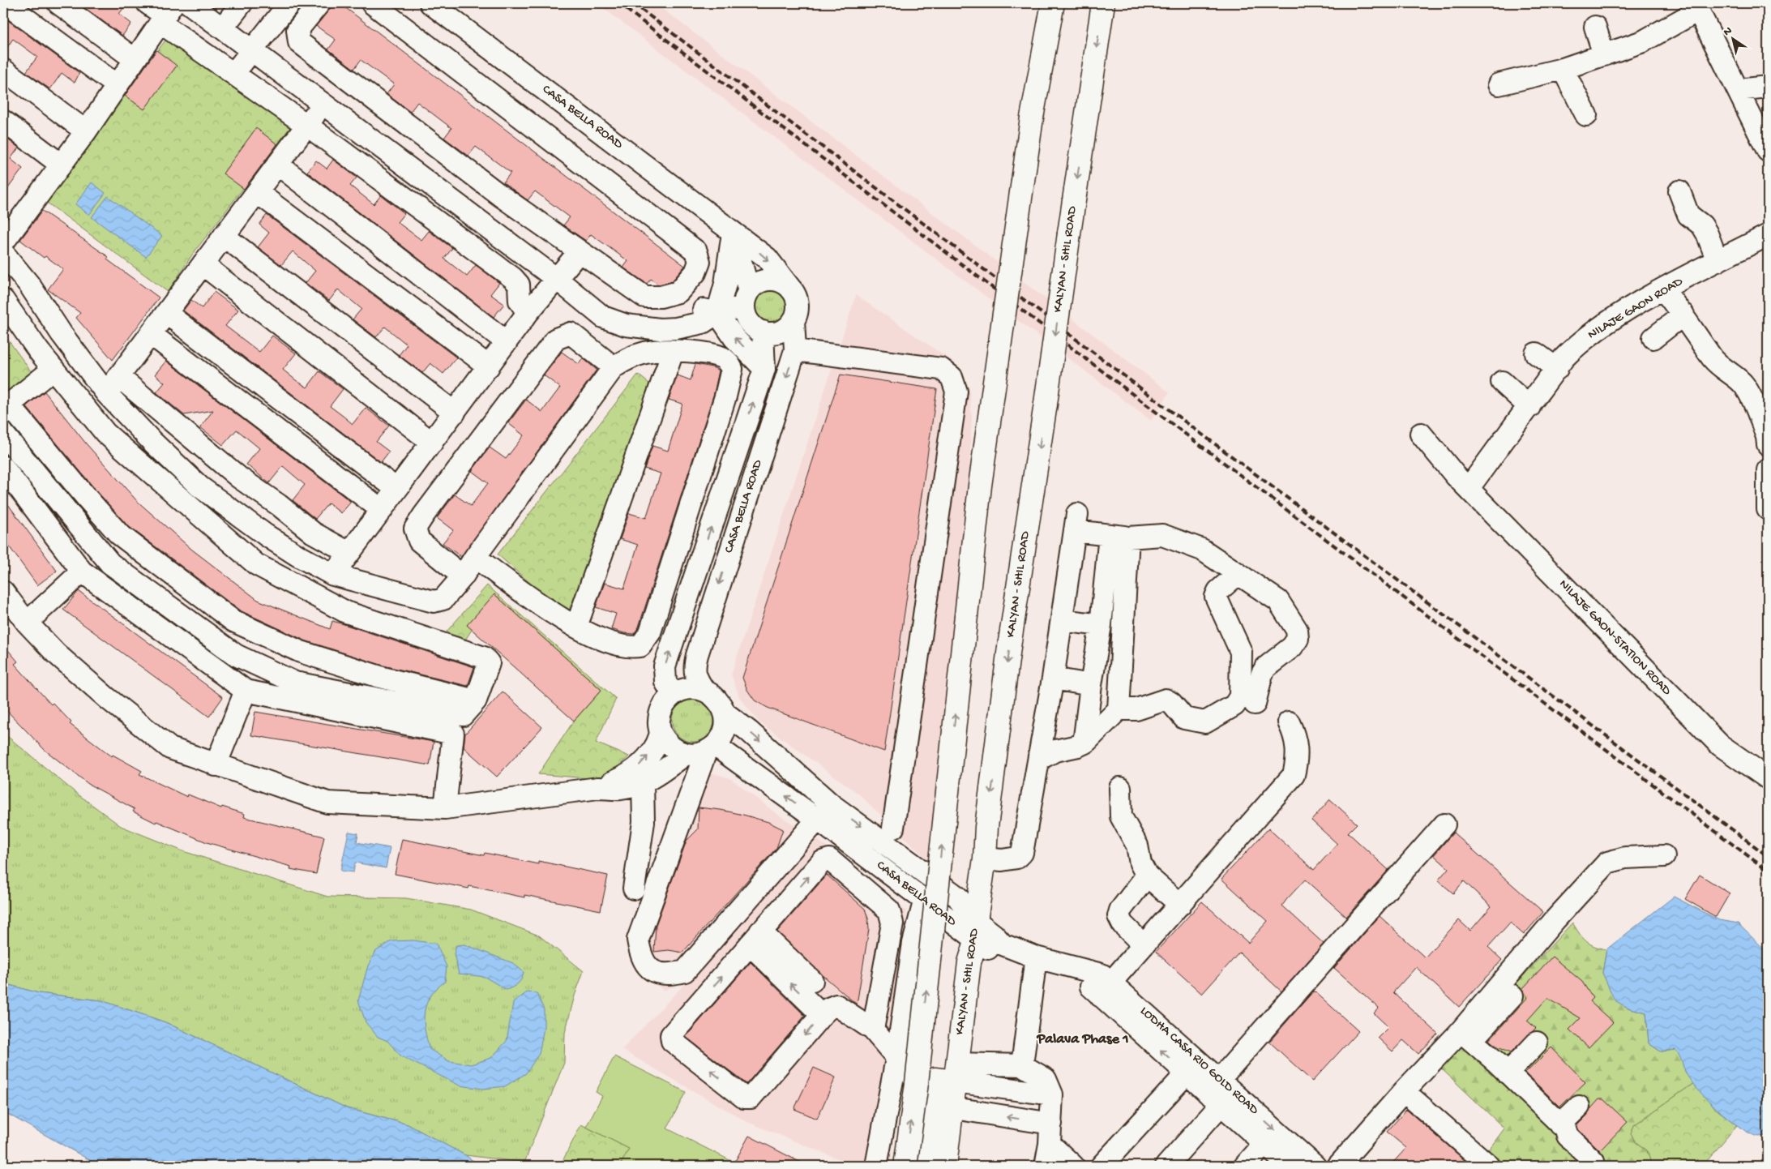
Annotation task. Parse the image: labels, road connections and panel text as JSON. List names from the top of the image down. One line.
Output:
{"streets":{"main road":["KALYAN - SHIL ROAD"],"street":["CASA BELLA ROAD","NILAJE GAON ROAD","NILAJE GAON-STATION ROAD","LODHA CASA RIO GOLD ROAD"]},"crossings":[["CASA BELLA ROAD","KALYAN - SHIL ROAD"],["CASA BELLA ROAD","LODHA CASA RIO GOLD ROAD"],["NILAJE GAON ROAD","NILAJE GAON-STATION ROAD"]],"districts":["Palava Phase 1"],"north":"top left"}
